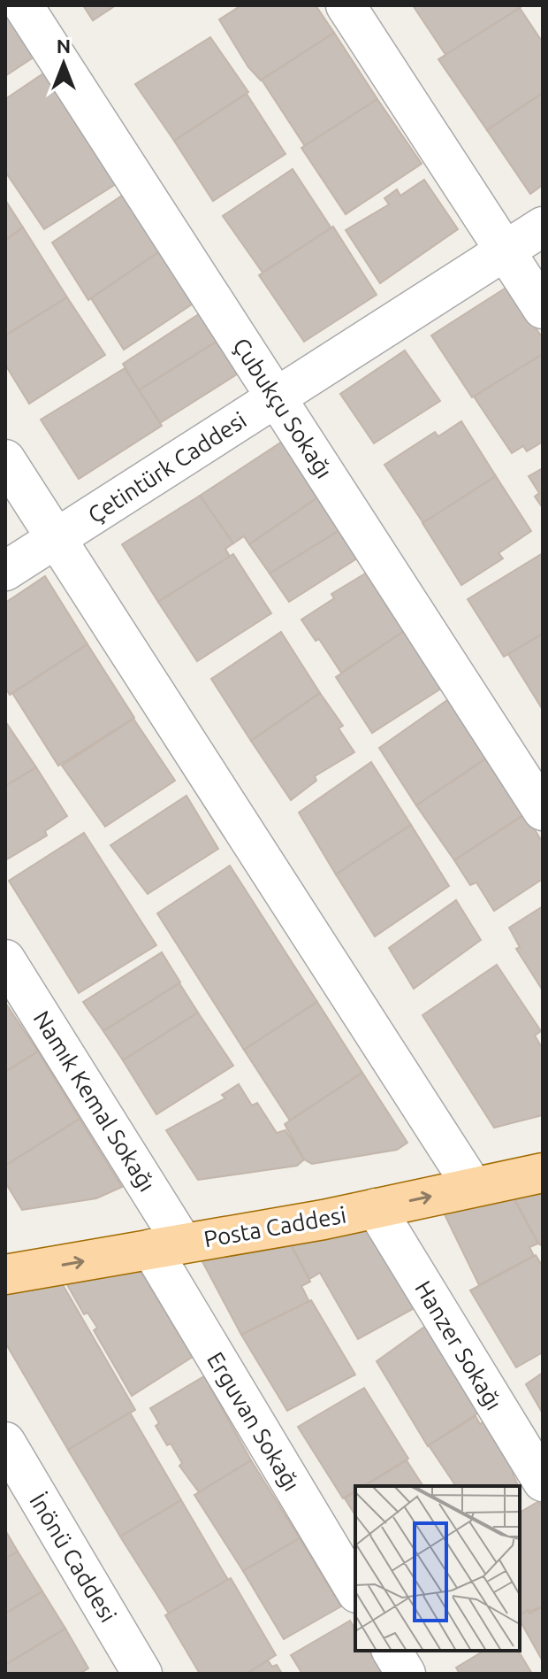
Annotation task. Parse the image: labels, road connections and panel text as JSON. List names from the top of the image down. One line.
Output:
{"streets":{"main road":["Posta Caddesi"],"street":["Çubukçu Sokağı","Çetintürk Caddesi","Namık Kemal Sokağı","Hanzer Sokağı","Erguvan Sokağı","İnönü Caddesi"]},"crossings":[["Çubukçu Sokağı","Çetintürk Caddesi"],["Namık Kemal Sokağı","Posta Caddesi"],["Namık Kemal Sokağı","Erguvan Sokağı"],["Posta Caddesi","Hanzer Sokağı"],["Posta Caddesi","Erguvan Sokağı"]],"one_way":["Posta Caddesi"],"north":"top"}
